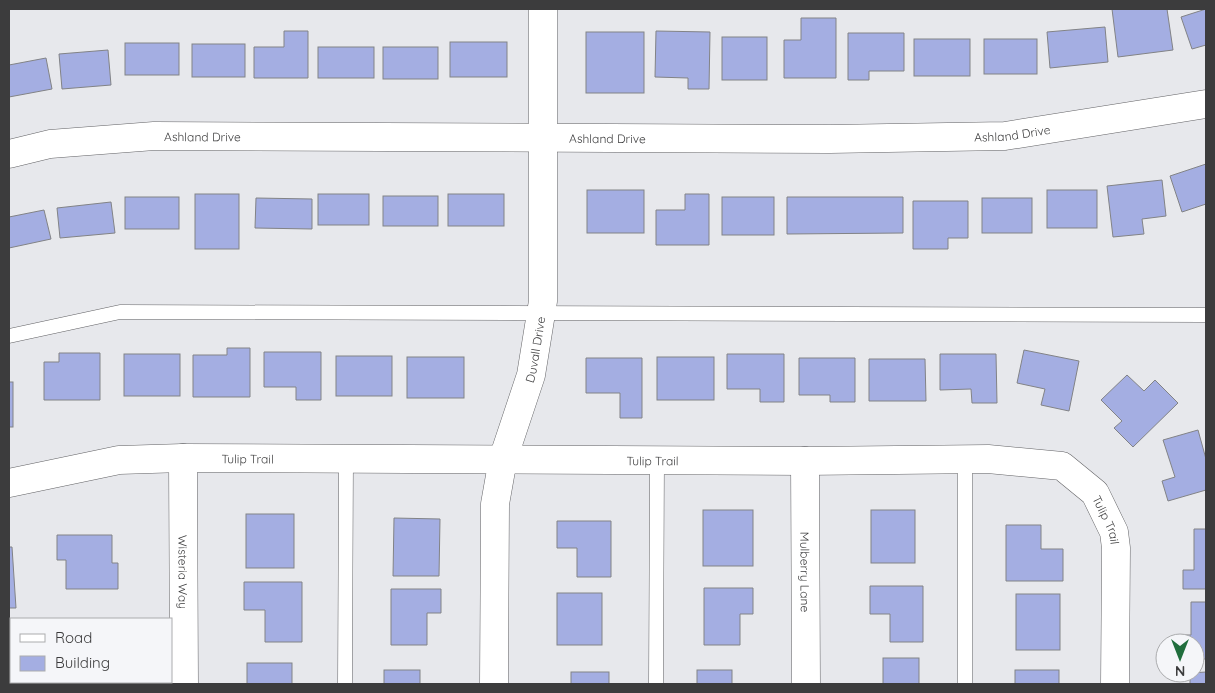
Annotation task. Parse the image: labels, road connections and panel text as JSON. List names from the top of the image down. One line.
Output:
{"streets":{"street":["Ashland Drive","Duvall Drive","Tulip Trail","Wisteria Way","Mulberry Lane"]},"crossings":[["Ashland Drive","Duvall Drive"],["Duvall Drive","Tulip Trail"],["Tulip Trail","Wisteria Way"],["Tulip Trail","Mulberry Lane"]],"legend":["Road","Building"],"north":"bottom"}
